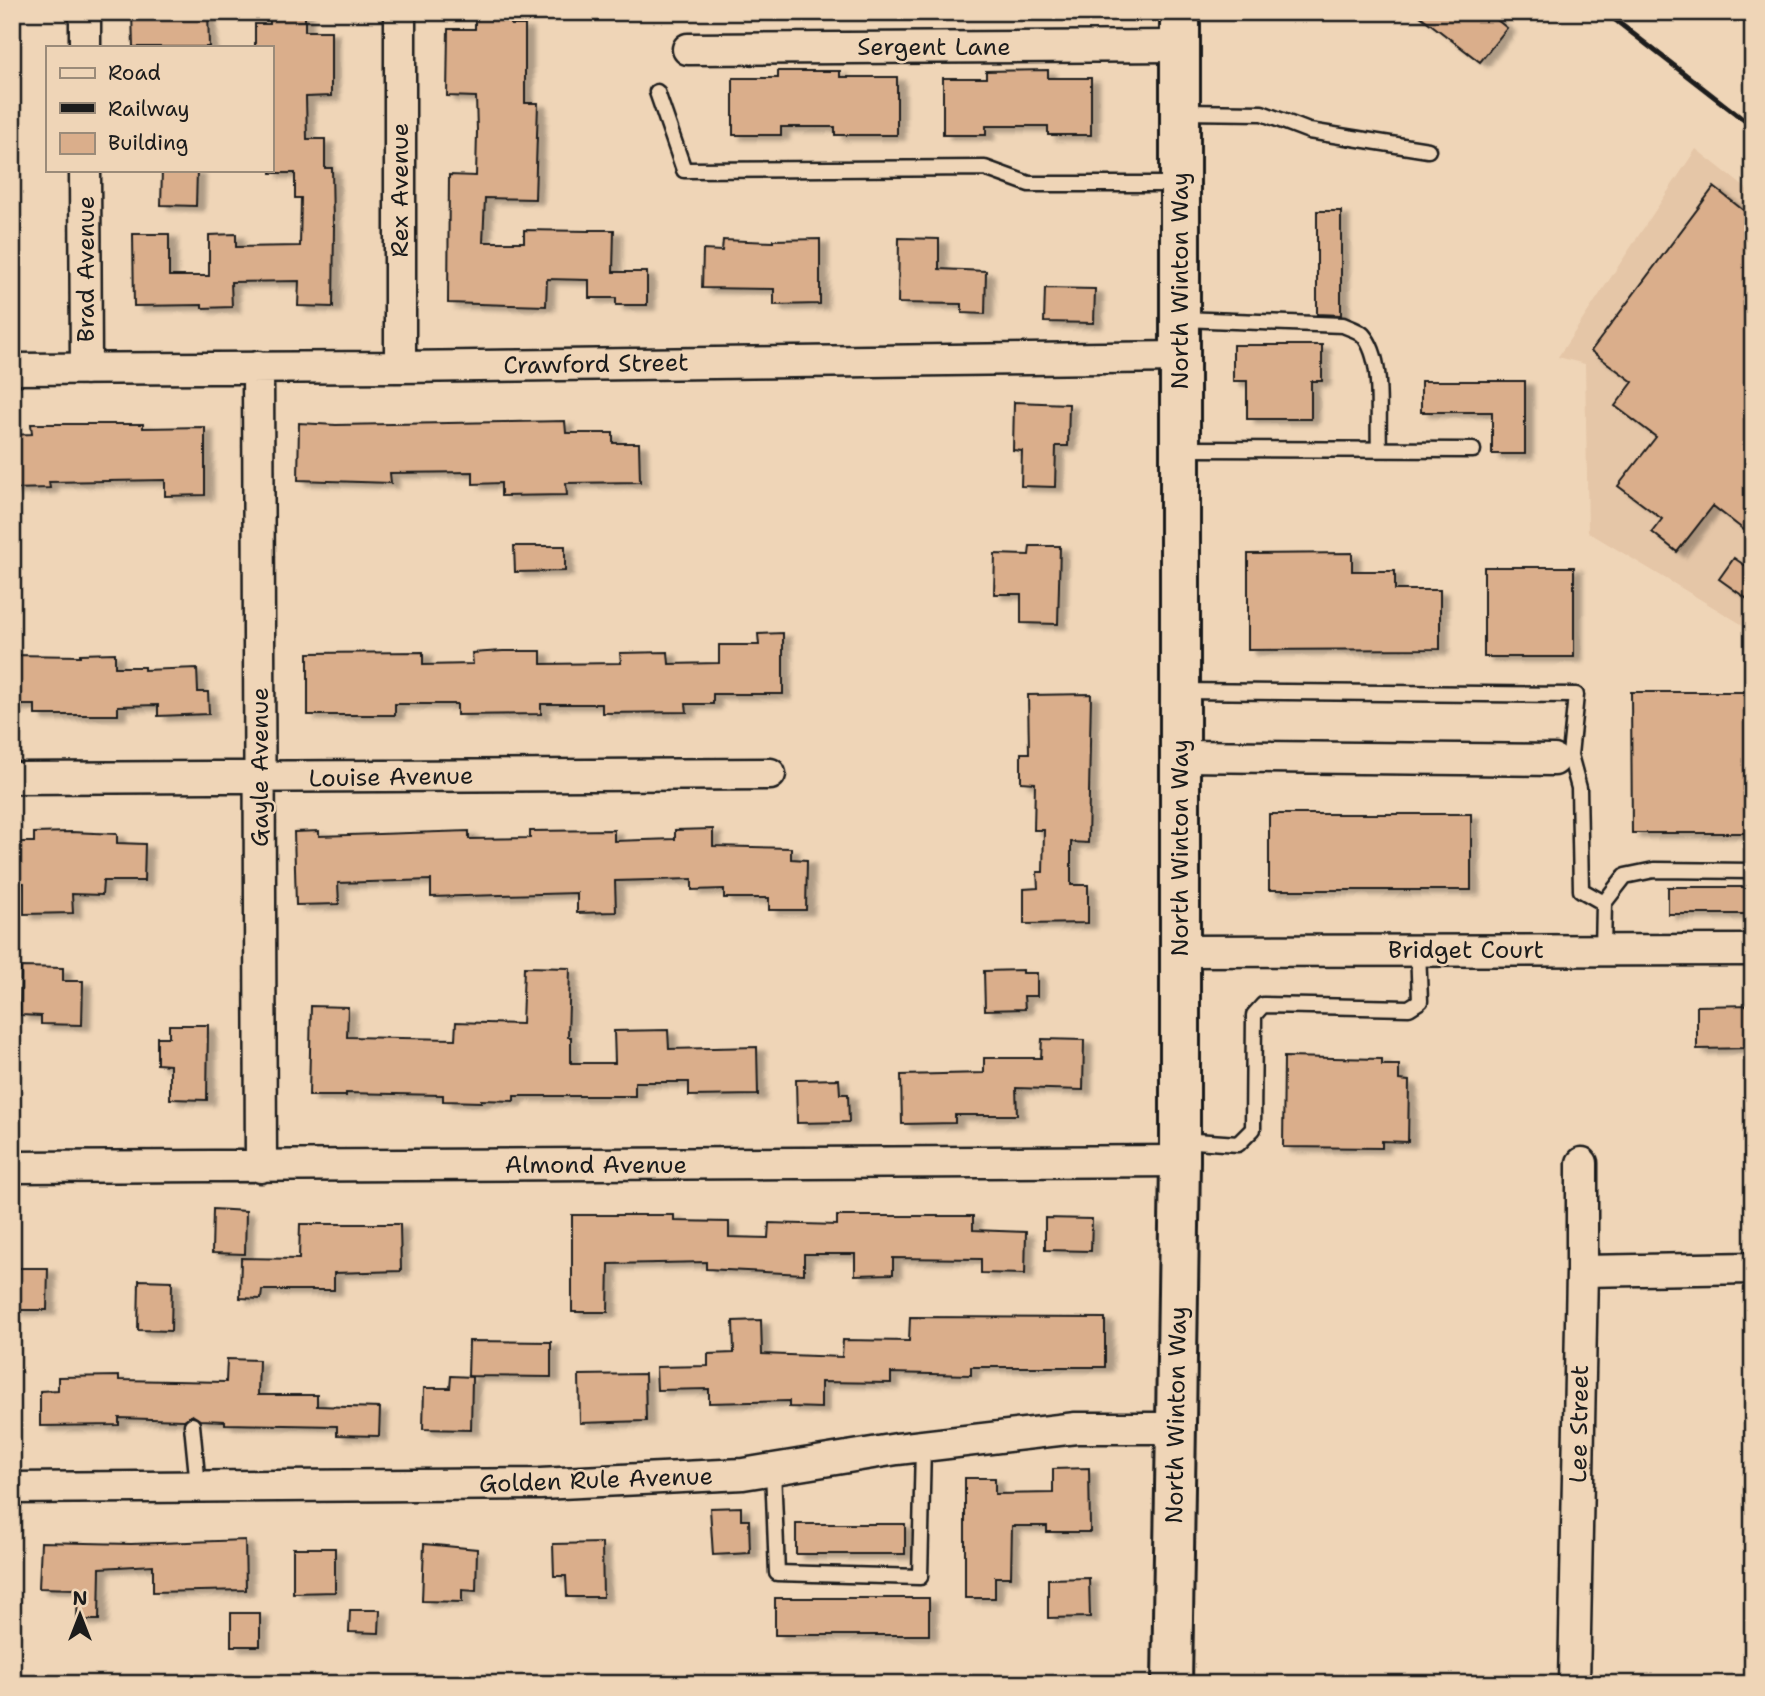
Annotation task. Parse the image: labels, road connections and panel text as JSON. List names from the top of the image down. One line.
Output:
{"streets":{"main road":["North Winton Way"],"street":["Sergent Lane","Rex Avenue","Brad Avenue","Crawford Street","Gayle Avenue","Louise Avenue","Bridget Court","Almond Avenue","Lee Street","Golden Rule Avenue"]},"crossings":[["Sergent Lane","North Winton Way"],["Rex Avenue","Crawford Street"],["Brad Avenue","Crawford Street"],["North Winton Way","Crawford Street"],["North Winton Way","Bridget Court"],["North Winton Way","Almond Avenue"],["North Winton Way","Golden Rule Avenue"],["Crawford Street","Gayle Avenue"],["Gayle Avenue","Louise Avenue"],["Gayle Avenue","Almond Avenue"]],"legend":["Road","Railway","Building"],"north":"top"}
